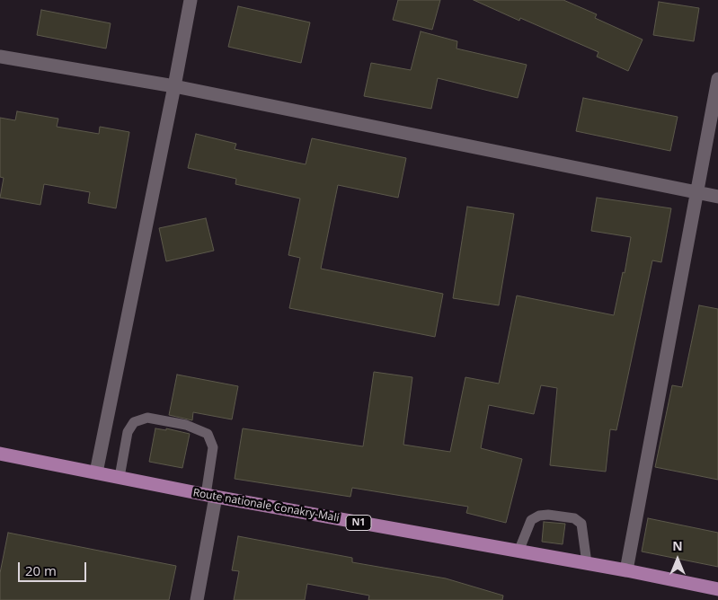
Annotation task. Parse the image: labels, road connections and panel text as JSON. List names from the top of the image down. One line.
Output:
{"streets":{"highway":["Route nationale Conakry-Mali","N1"]},"scale_bar":"20 m","north":"top"}
